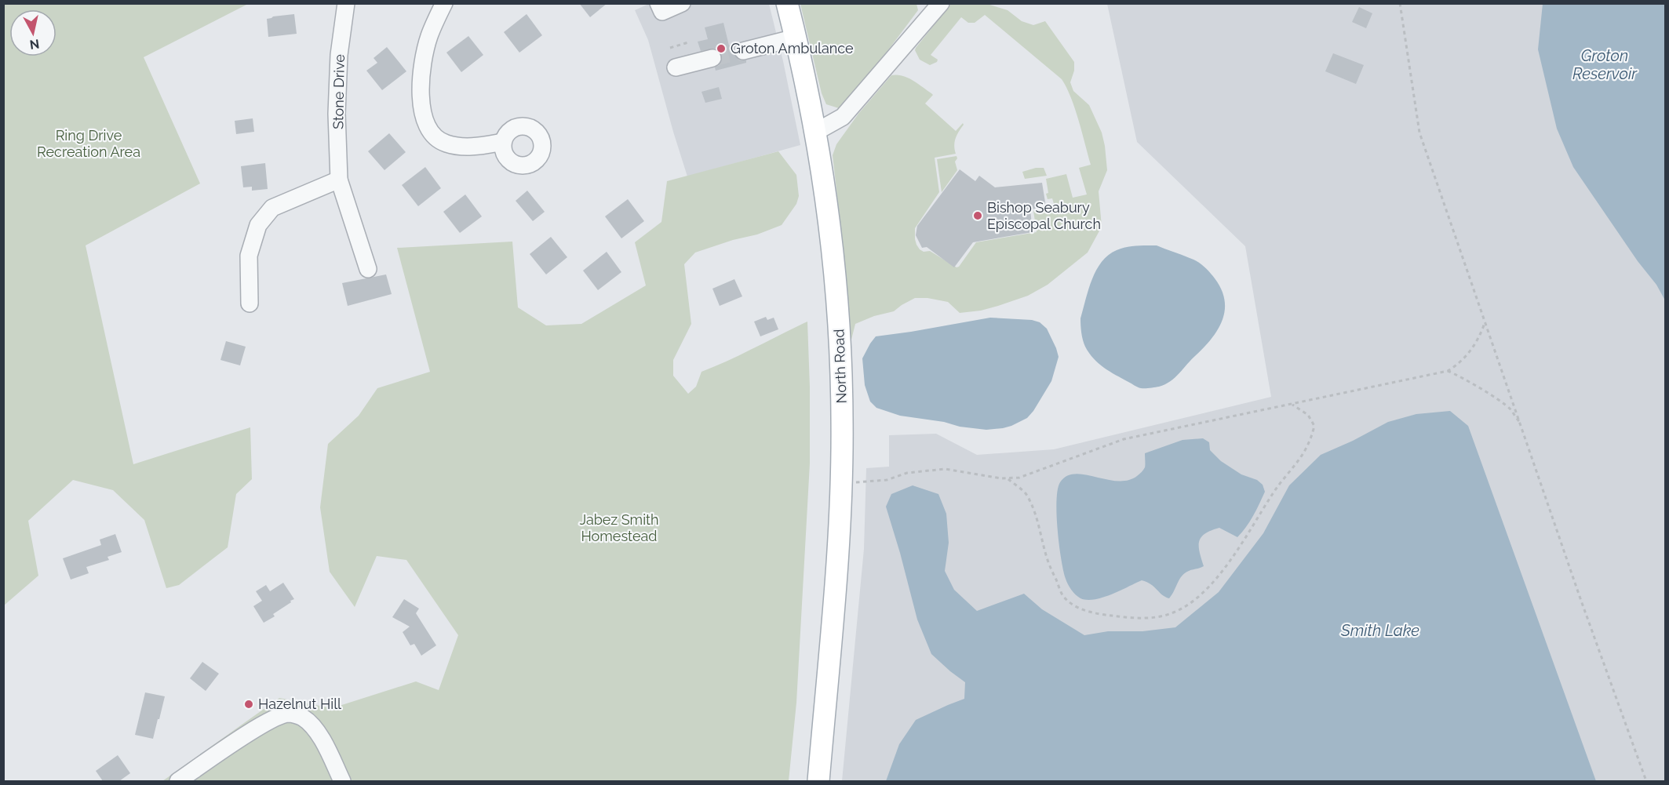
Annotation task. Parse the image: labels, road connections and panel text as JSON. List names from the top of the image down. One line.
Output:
{"streets":{"main road":["North Road"],"street":["Stone Drive"]},"water":["Groton Reservoir","Smith Lake"],"parks":["Ring Drive Recreation Area","Jabez Smith Homestead"],"places":["Groton Ambulance","Bishop Seabury Episcopal Church","Hazelnut Hill"],"north":"bottom"}
